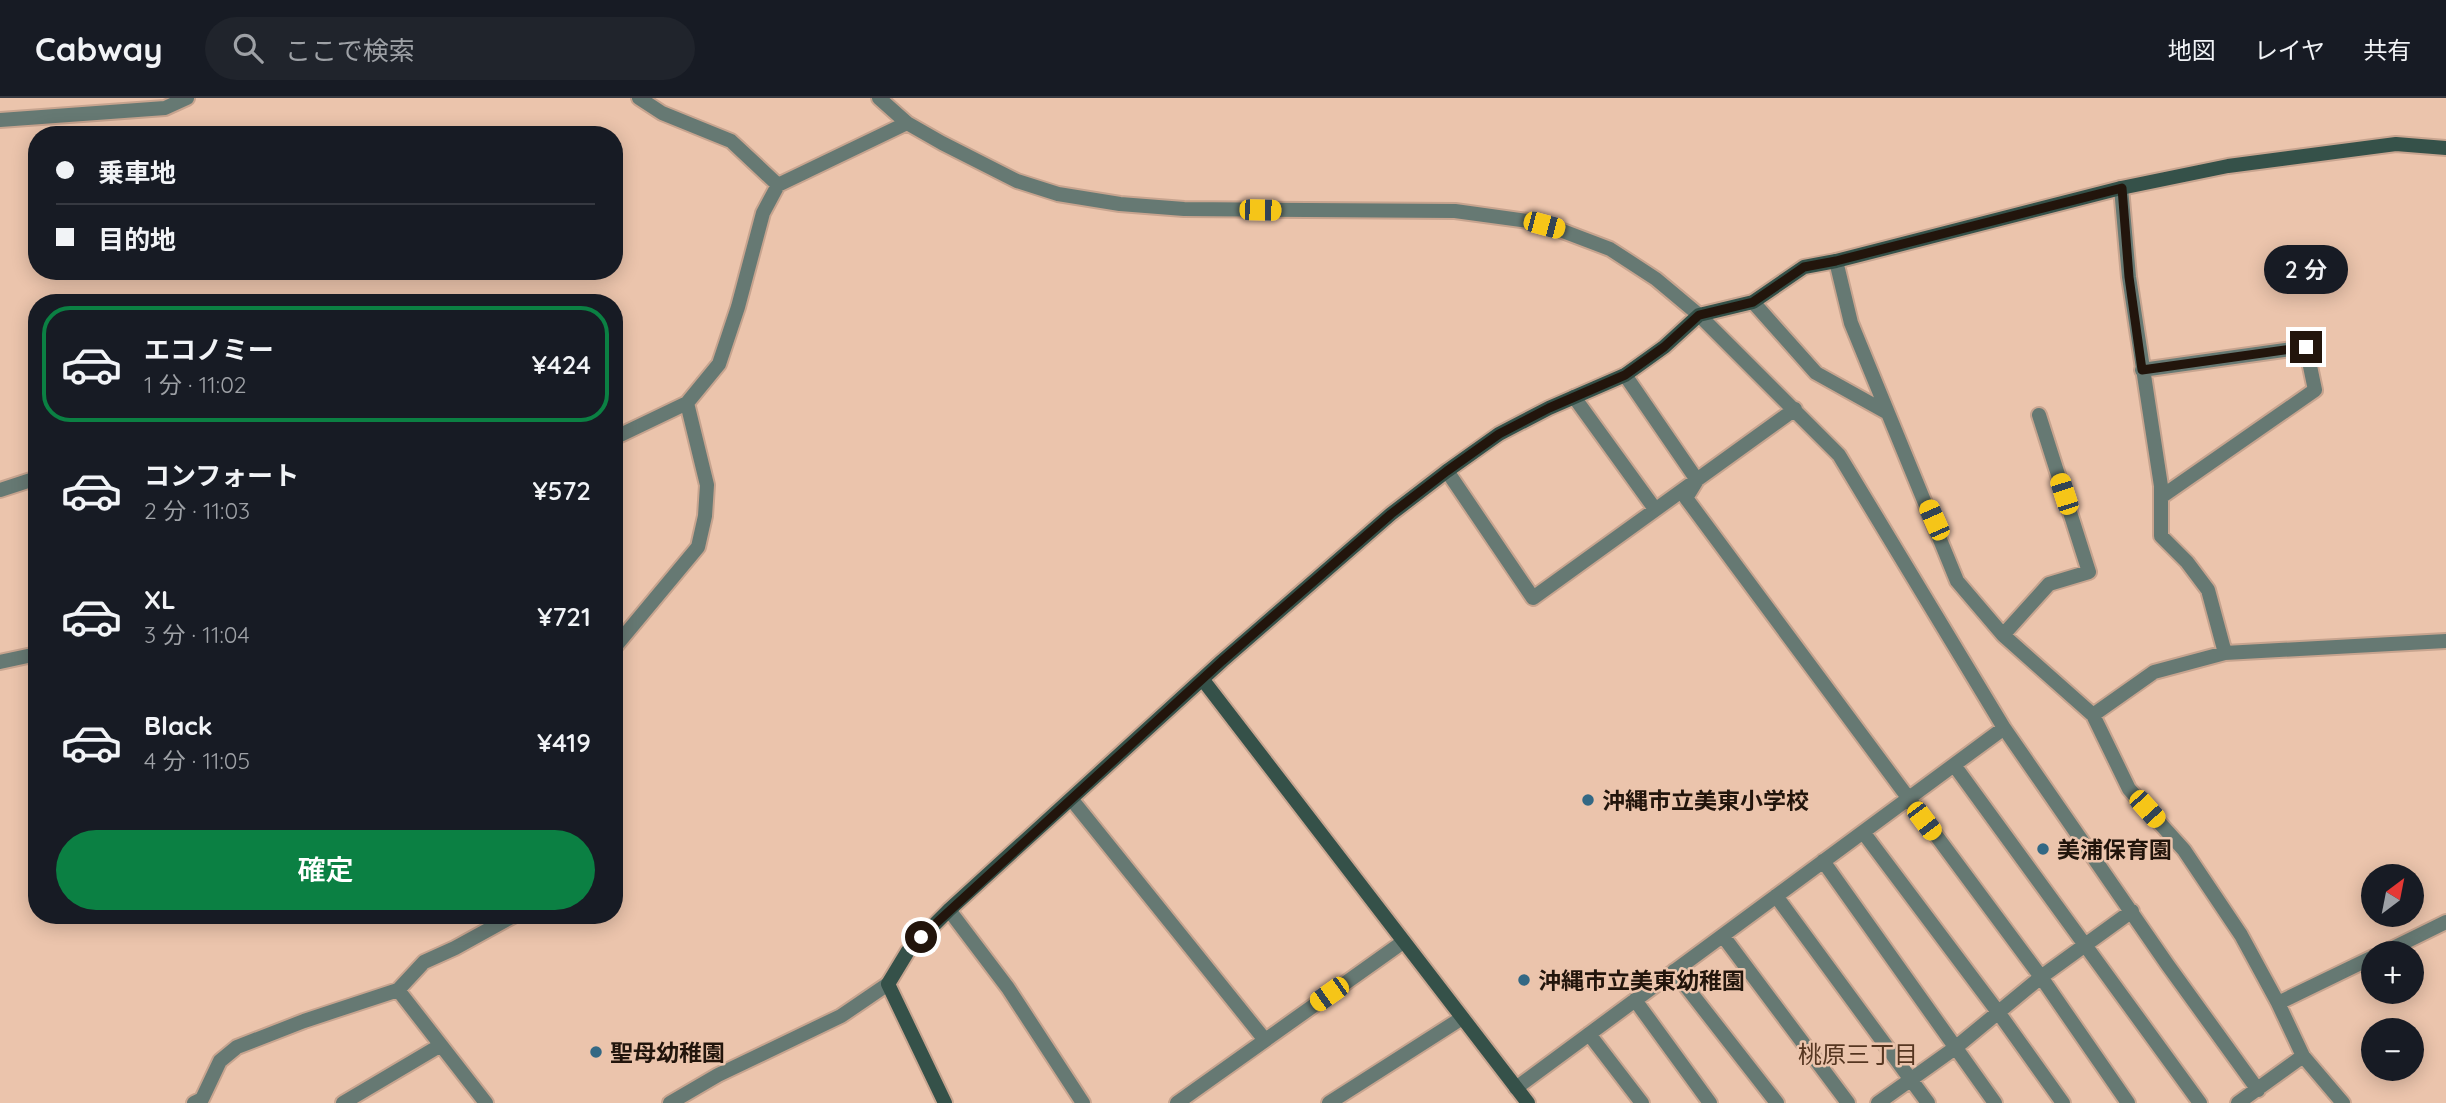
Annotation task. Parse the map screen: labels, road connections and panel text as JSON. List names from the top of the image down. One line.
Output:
{"districts":["桃原三丁目"],"places":["沖縄市立美東小学校","美浦保育園","沖縄市立美東幼稚園","聖母幼稚園"],"north":"top right","page":{"header":"Cabway","search":"ここで検索","nav":["地図","レイヤ","共有"],"banner":["乗車地","目的地"],"bubble":"2 分","list":[{"name":"エコノミー","note":"1 分 · 11:02","value":"¥424"},{"name":"コンフォート","note":"2 分 · 11:03","value":"¥572"},{"name":"XL","note":"3 分 · 11:04","value":"¥721"},{"name":"Black","note":"4 分 · 11:05","value":"¥419"}],"buttons":"確定","map_buttons":["+","−"]}}
